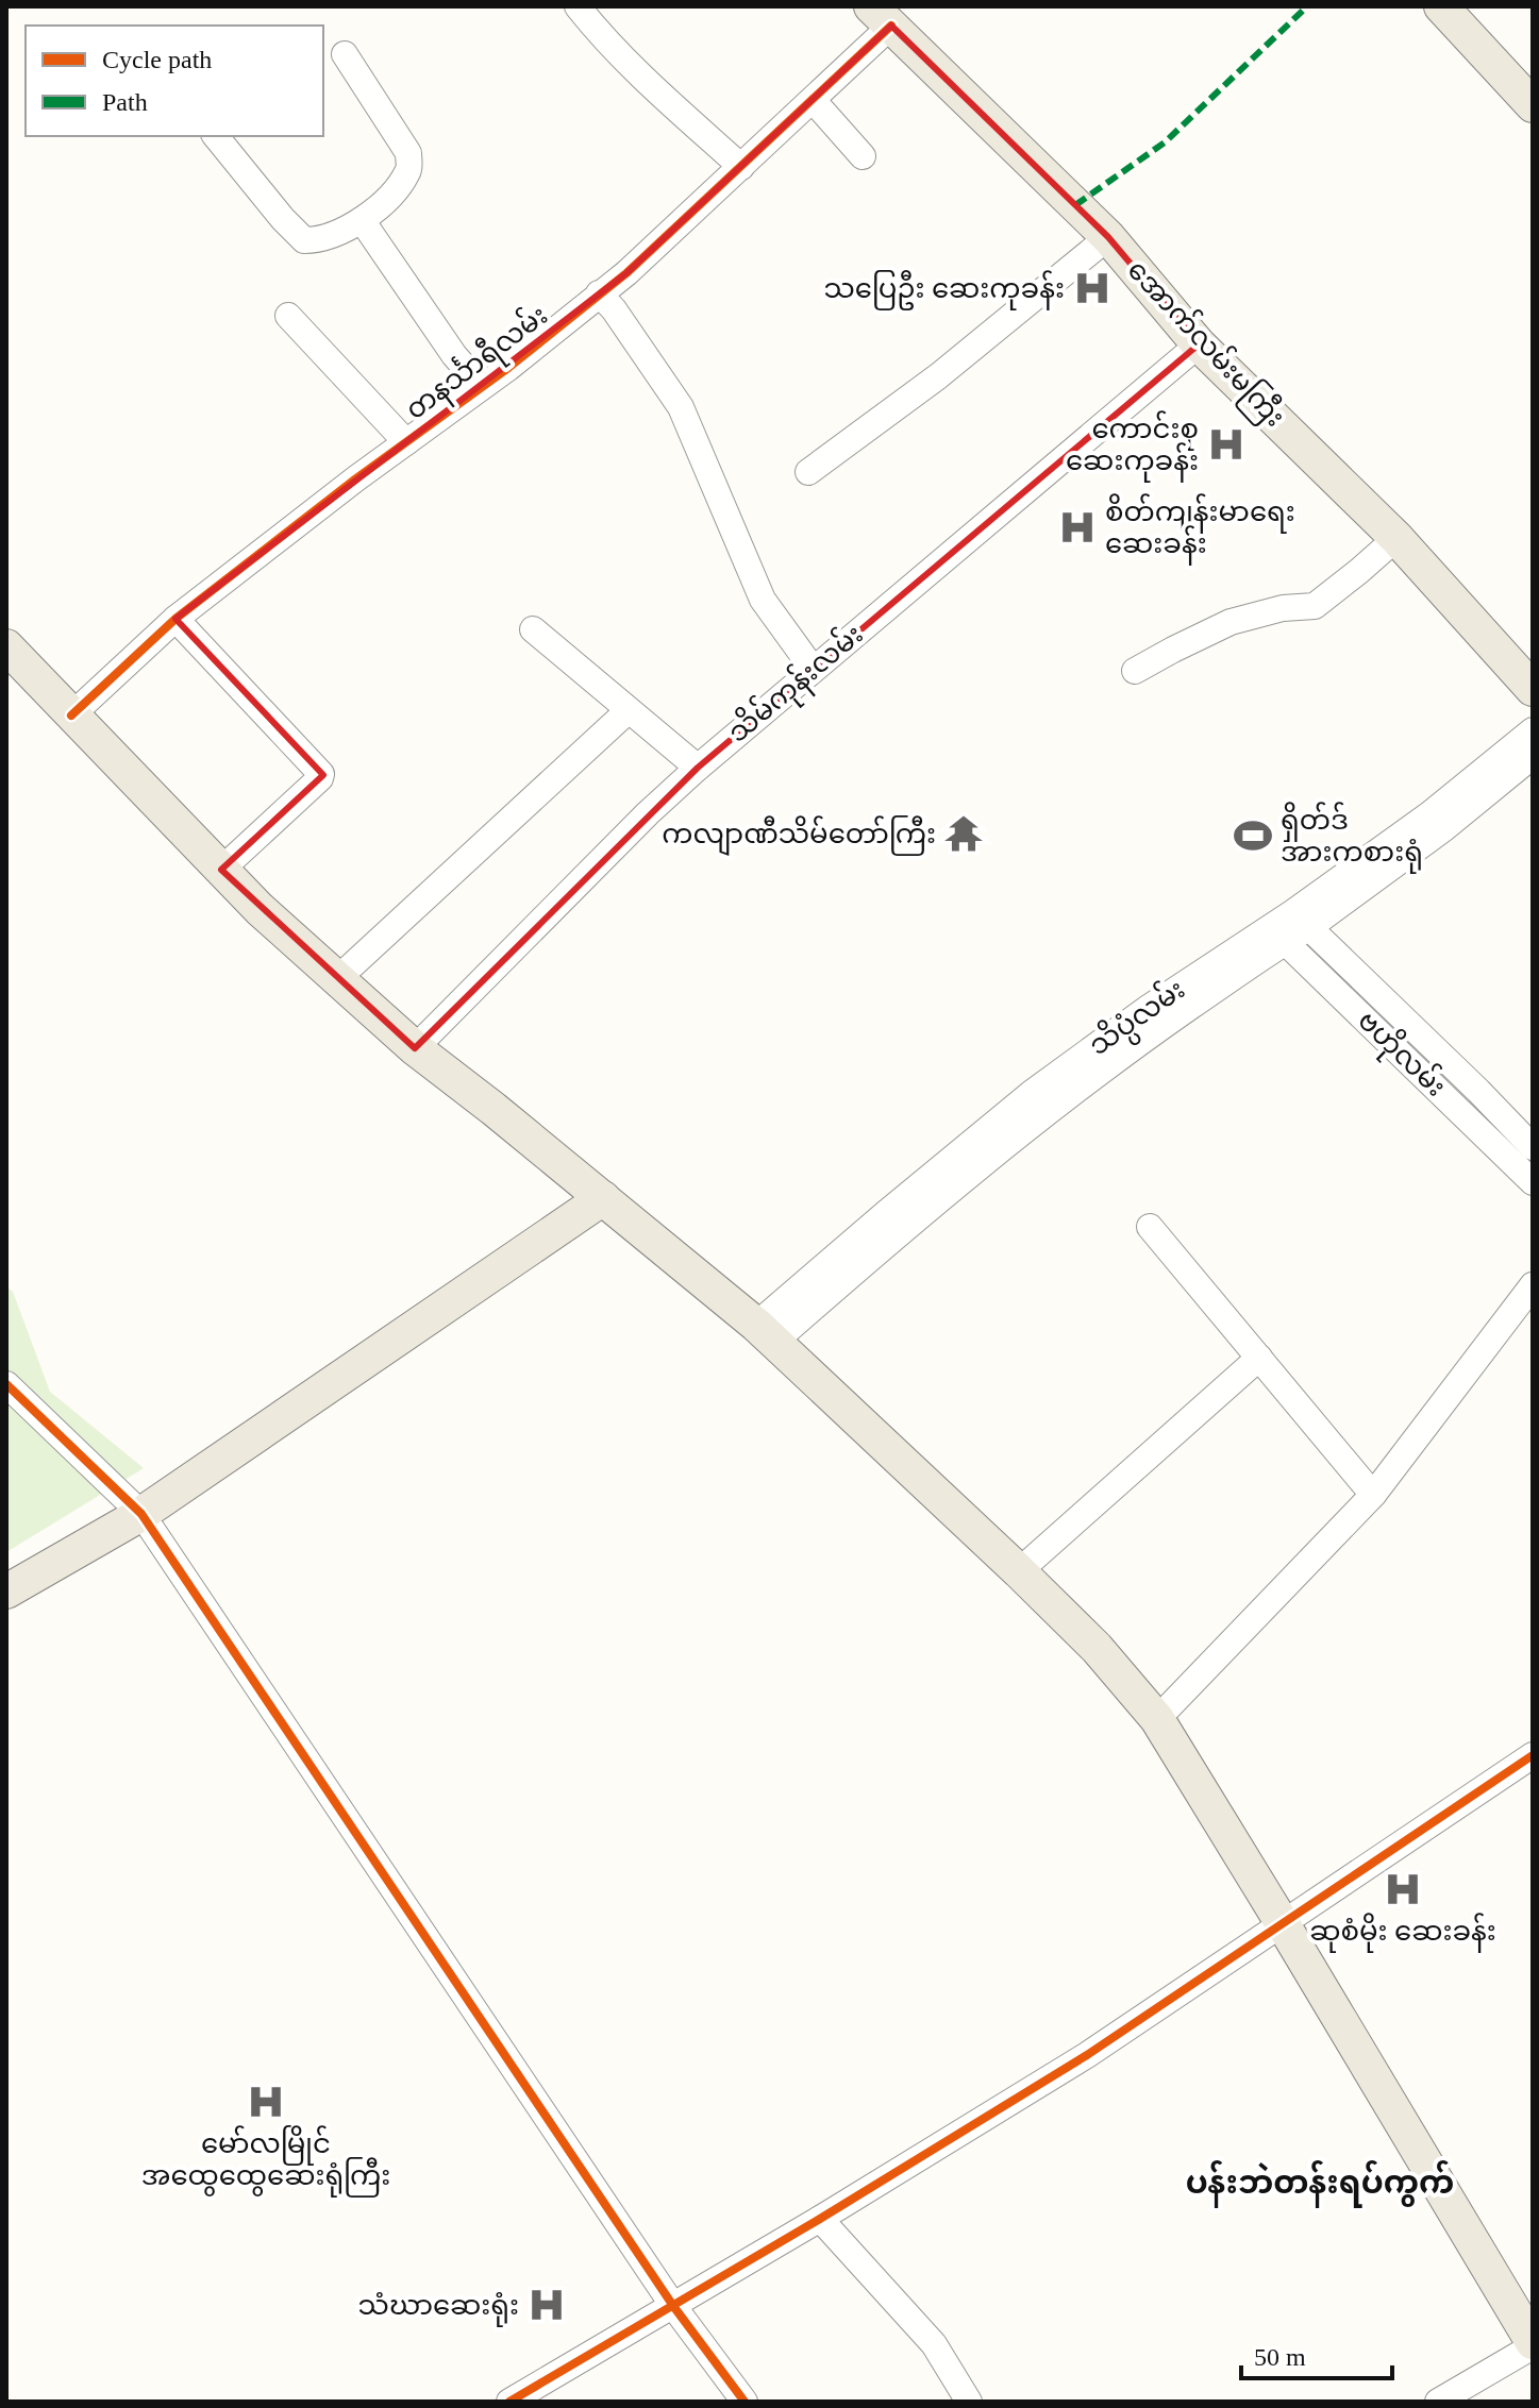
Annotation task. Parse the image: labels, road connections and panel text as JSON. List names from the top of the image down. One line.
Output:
{"streets":{"main road":["အောက်လမ်းမကြီး"],"street":["တနင်္သာရီလမ်း","သိမ်ကုန်းလမ်း","သိပ္ပံလမ်း","ဗဟိုလမ်း"]},"crossings":[["အောက်လမ်းမကြီး","တနင်္သာရီလမ်း"],["အောက်လမ်းမကြီး","သိမ်ကုန်းလမ်း"],["သိပ္ပံလမ်း","ဗဟိုလမ်း"]],"districts":["ပန်းဘဲတန်းရပ်ကွက်"],"places":{"hospital":["သပြေဦး ဆေးကုခန်း","ကောင်းစု ဆေးကုခန်း","စိတ်ကျန်းမာရေး ဆေးခန်း","ဆုစံမိုး ဆေးခန်း","မော်လမြိုင် အထွေထွေဆေးရုံကြီး","သံဃာဆေးရုံး"],"temple":["ကလျာဏီသိမ်တော်ကြီး"],"sports":["ရှိတ်ဒ် အားကစားရုံ"]},"legend":["Cycle path","Path"],"scale_bar":"50 m"}
